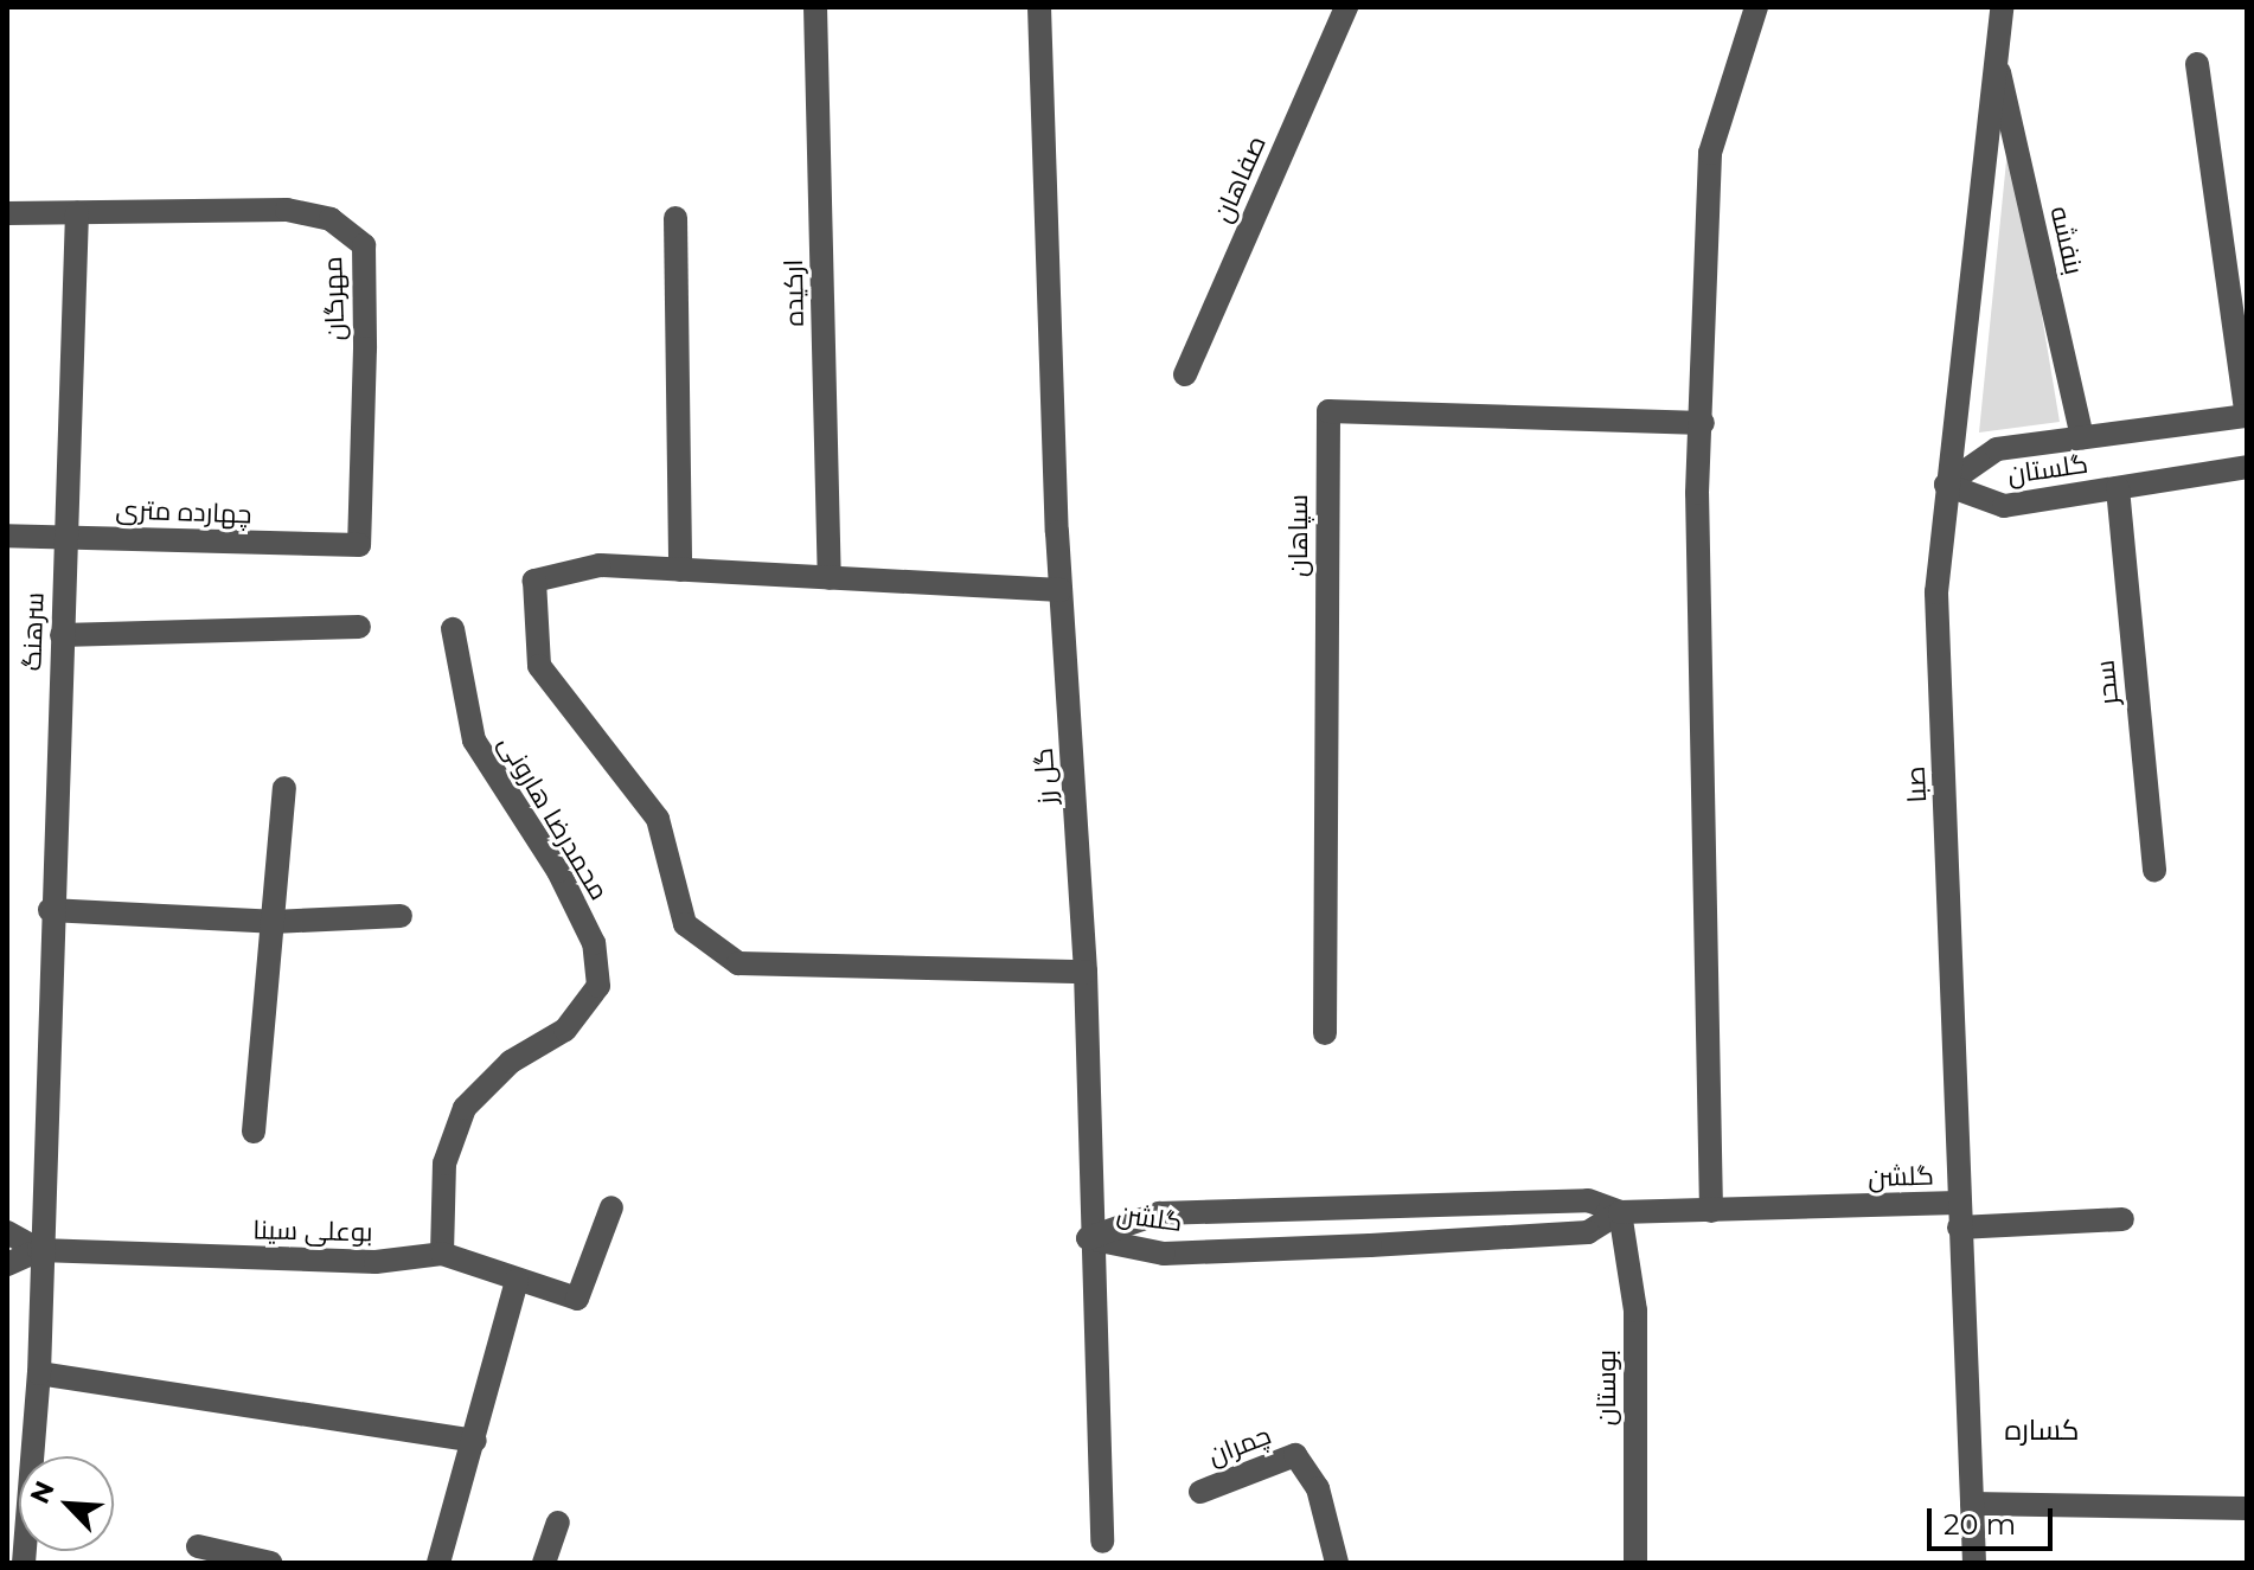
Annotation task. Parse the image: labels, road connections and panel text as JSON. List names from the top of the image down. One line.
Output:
{"streets":{"street":["صفاهان","بنفشه","ارکیده","مهرگان","گلستان","چهارده متری","سپاهان","سرهنگ","سحر","گل رز","صبا","محمدرضا هارونی","گلشن","بوعلی سینا","بوستان","چمران"]},"crossings":[["بنفشه","گلستان"],["بنفشه","صبا"],["مهرگان","چهارده متری"],["مهرگان","سرهنگ"],["گلستان","سحر"],["گلستان","صبا"],["چهارده متری","سرهنگ"],["سرهنگ","بوعلی سینا"],["گل رز","گلشن"],["صبا","گلشن"],["محمدرضا هارونی","بوعلی سینا"],["گلشن","بوستان"]],"districts":["کساره"],"scale_bar":"20 m","north":"top left"}
